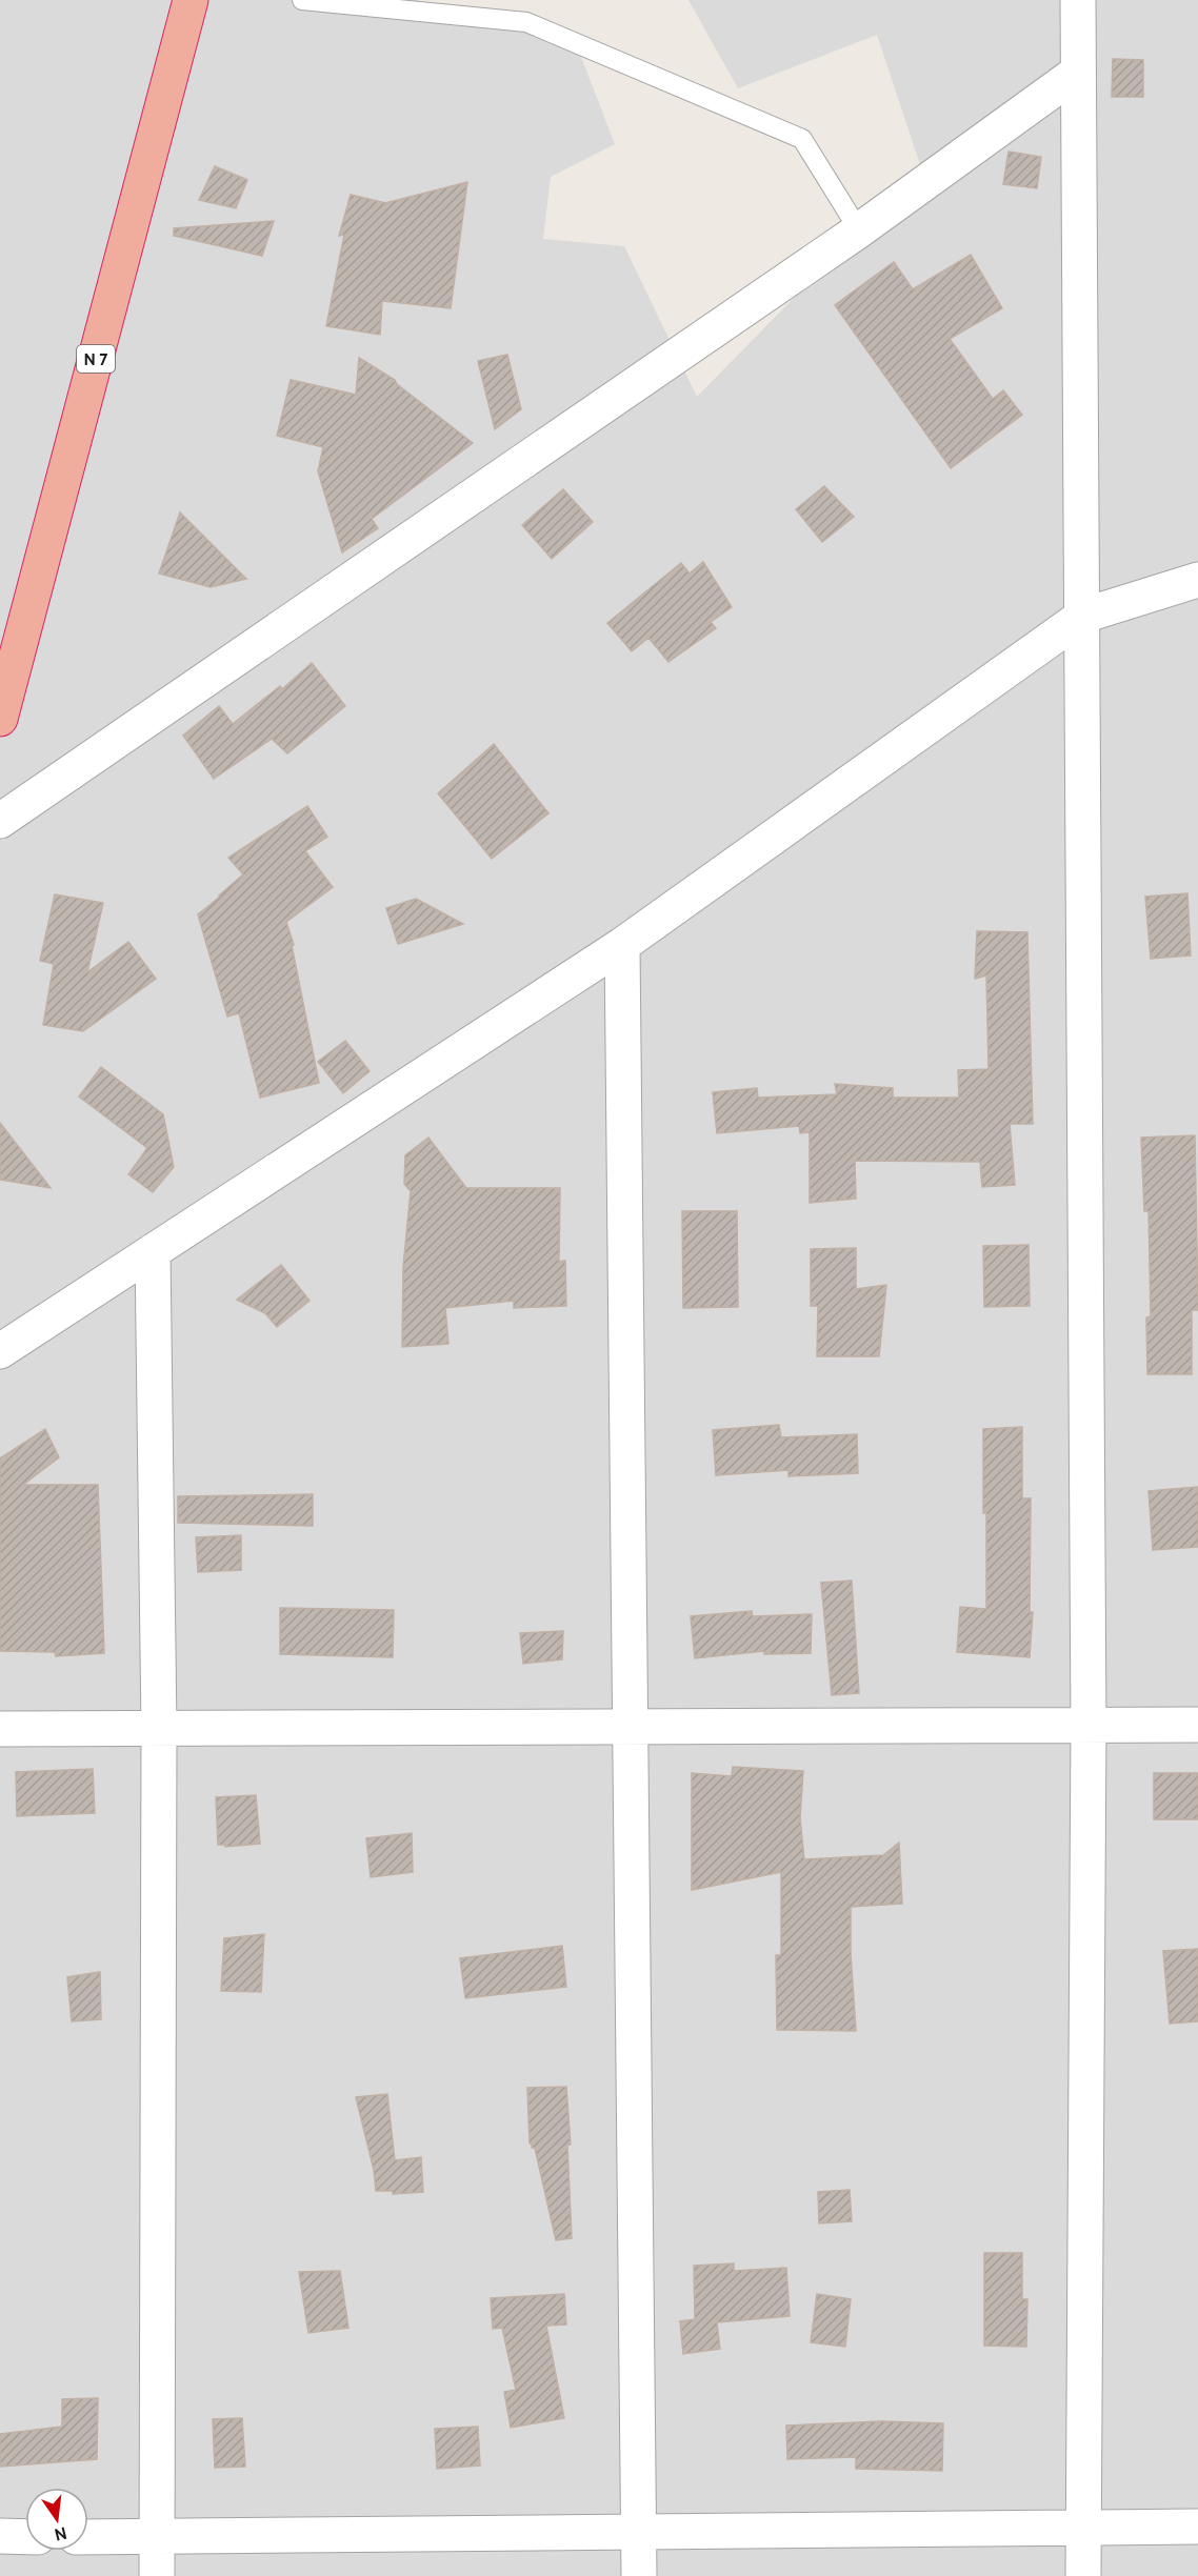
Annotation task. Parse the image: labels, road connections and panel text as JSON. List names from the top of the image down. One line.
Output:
{"streets":{"highway":["N 7"]},"north":"bottom"}
